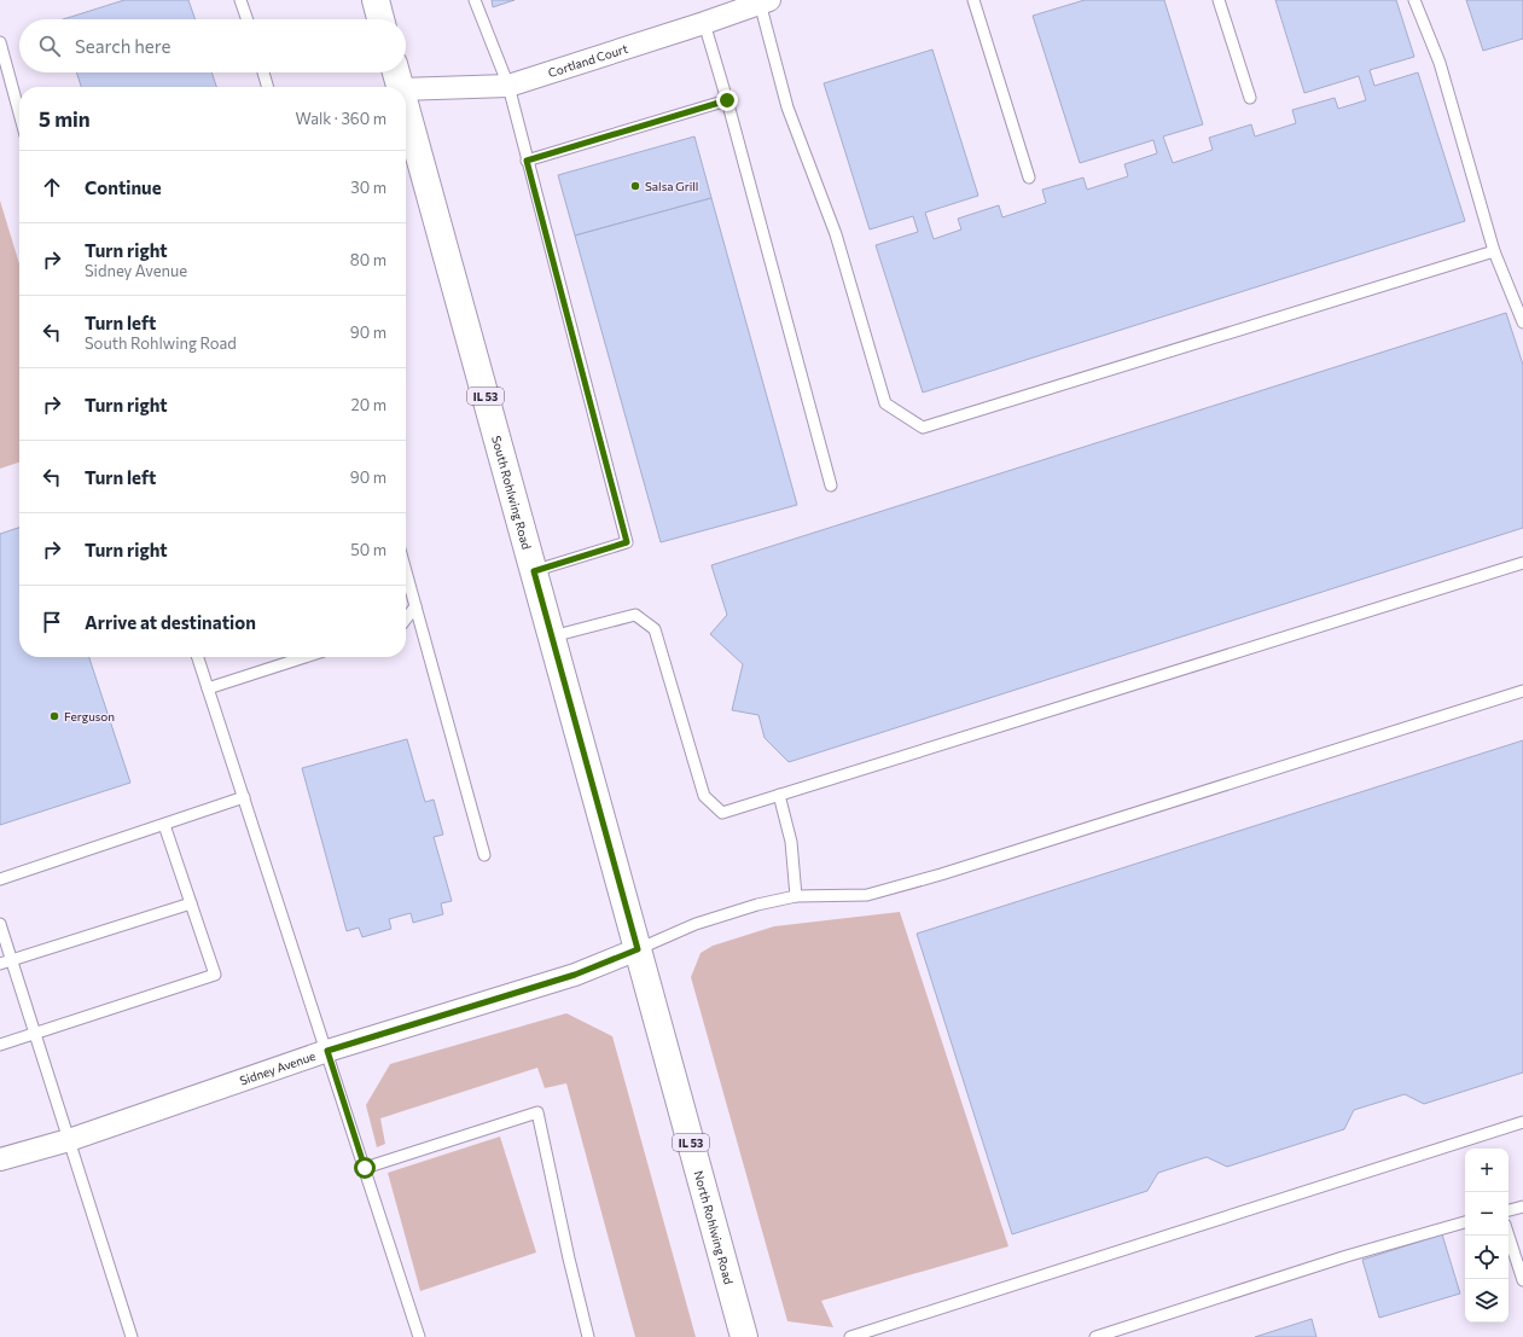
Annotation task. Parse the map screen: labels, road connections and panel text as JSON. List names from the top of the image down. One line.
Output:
{"streets":{"main road":["IL 53","South Rohlwing Road","North Rohlwing Road"],"street":["Cortland Court","Sidney Avenue"]},"crossings":[["South Rohlwing Road","Sidney Avenue"],["South Rohlwing Road","North Rohlwing Road"],["Sidney Avenue","North Rohlwing Road"]],"places":["Salsa Grill","Ferguson"],"page":{"search":"Search here","heading":["5 min","Walk · 360 m"],"list":[["Continue","30 m"],["Turn right","Sidney Avenue","80 m"],["Turn left","South Rohlwing Road","90 m"],["Turn right","20 m"],["Turn left","90 m"],["Turn right","50 m"],"Arrive at destination"],"map_buttons":["+","−"]}}
